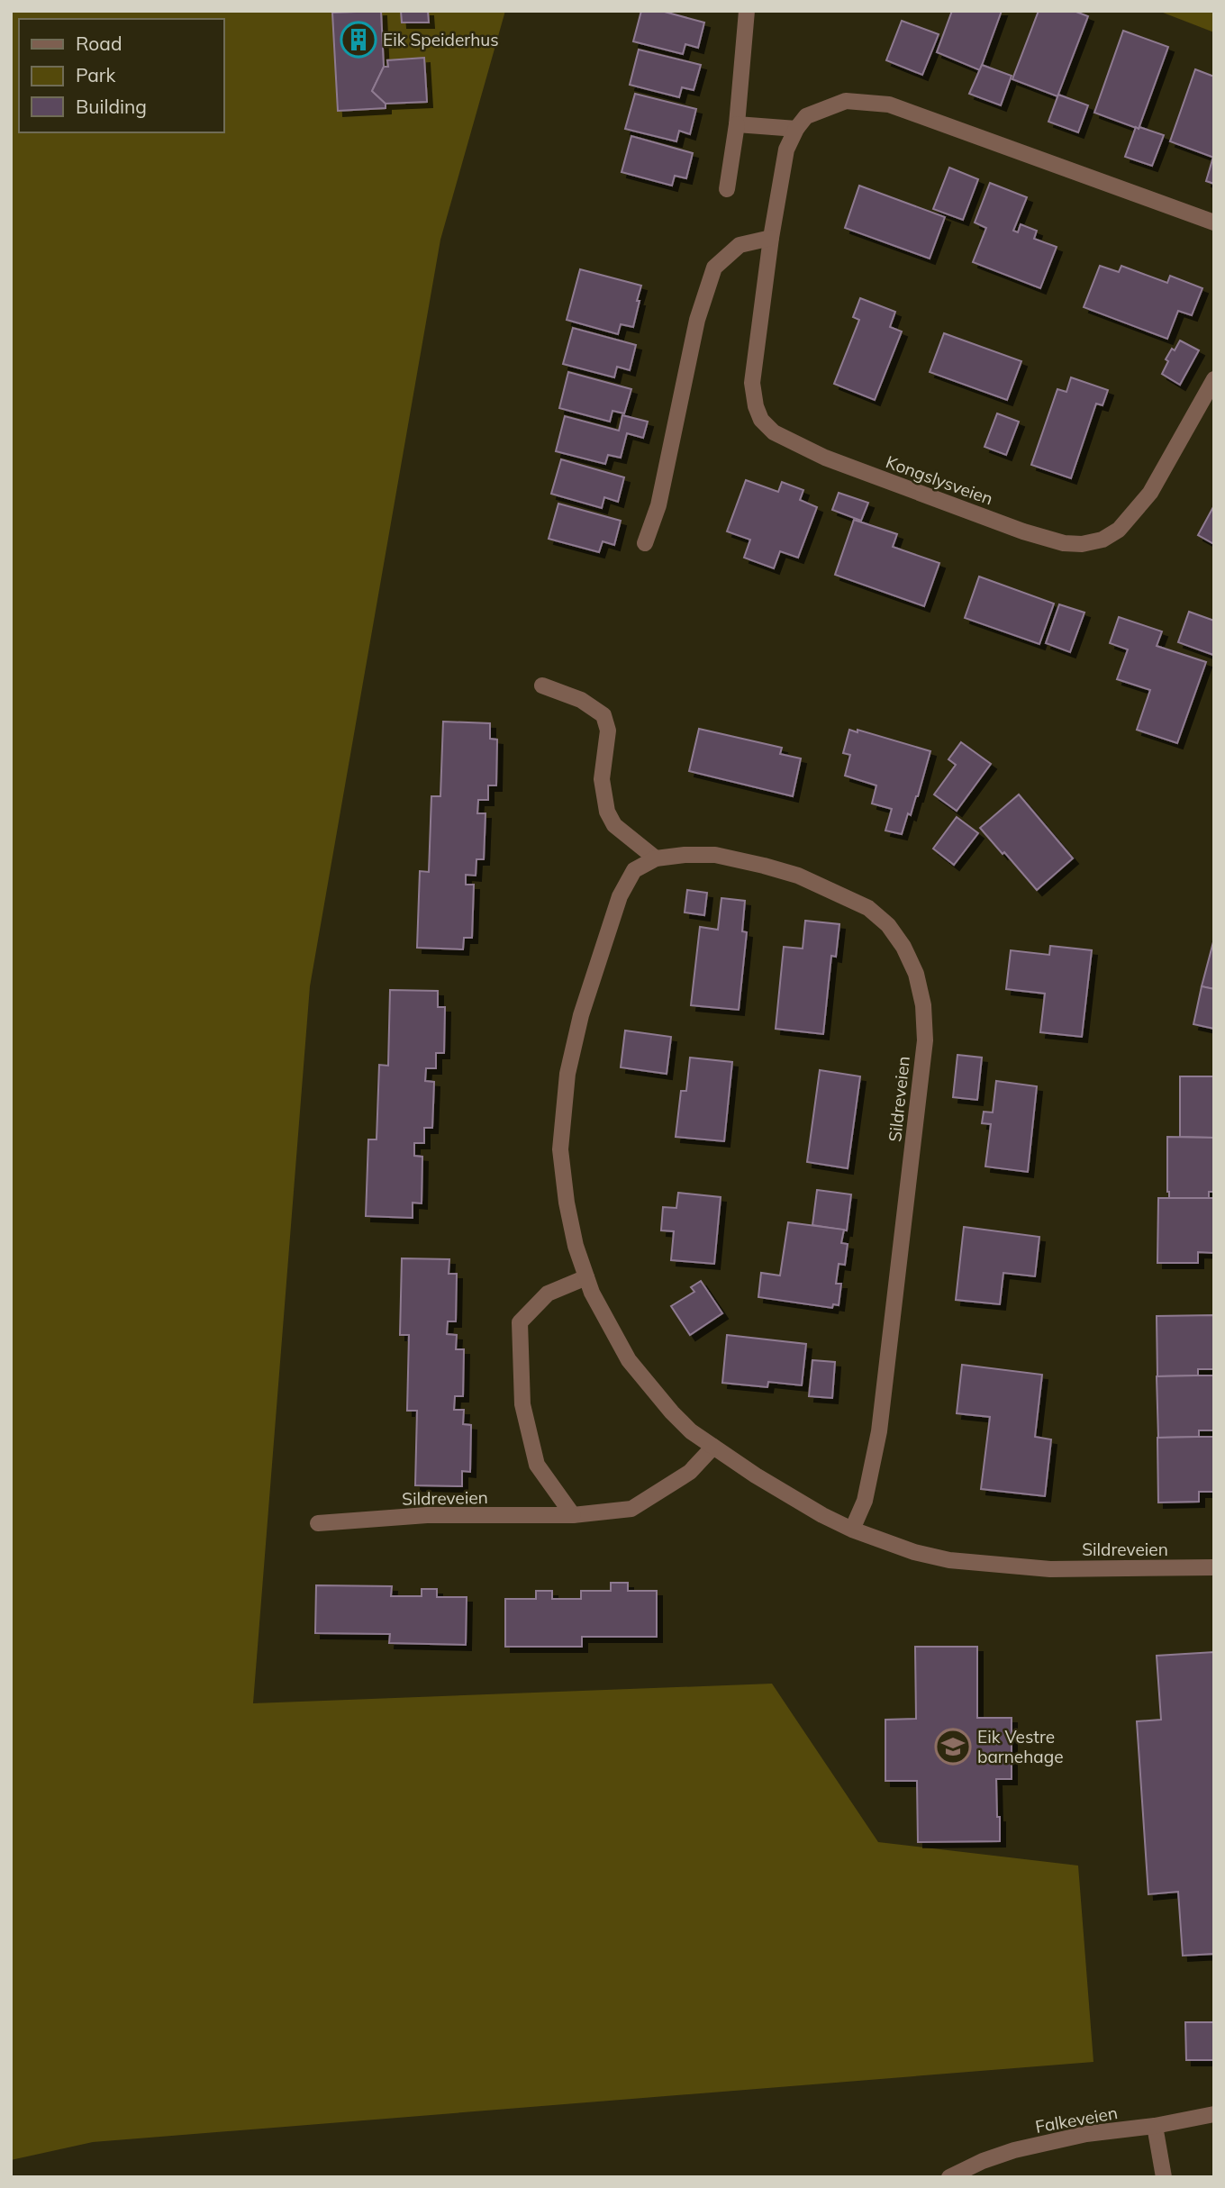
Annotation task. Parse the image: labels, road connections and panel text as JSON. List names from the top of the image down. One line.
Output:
{"streets":{"street":["Kongslysveien","Sildreveien","Falkeveien"]},"places":{"building":["Eik Speiderhus"],"school or university":["Eik Vestre barnehage"]},"legend":["Road","Park","Building"]}
